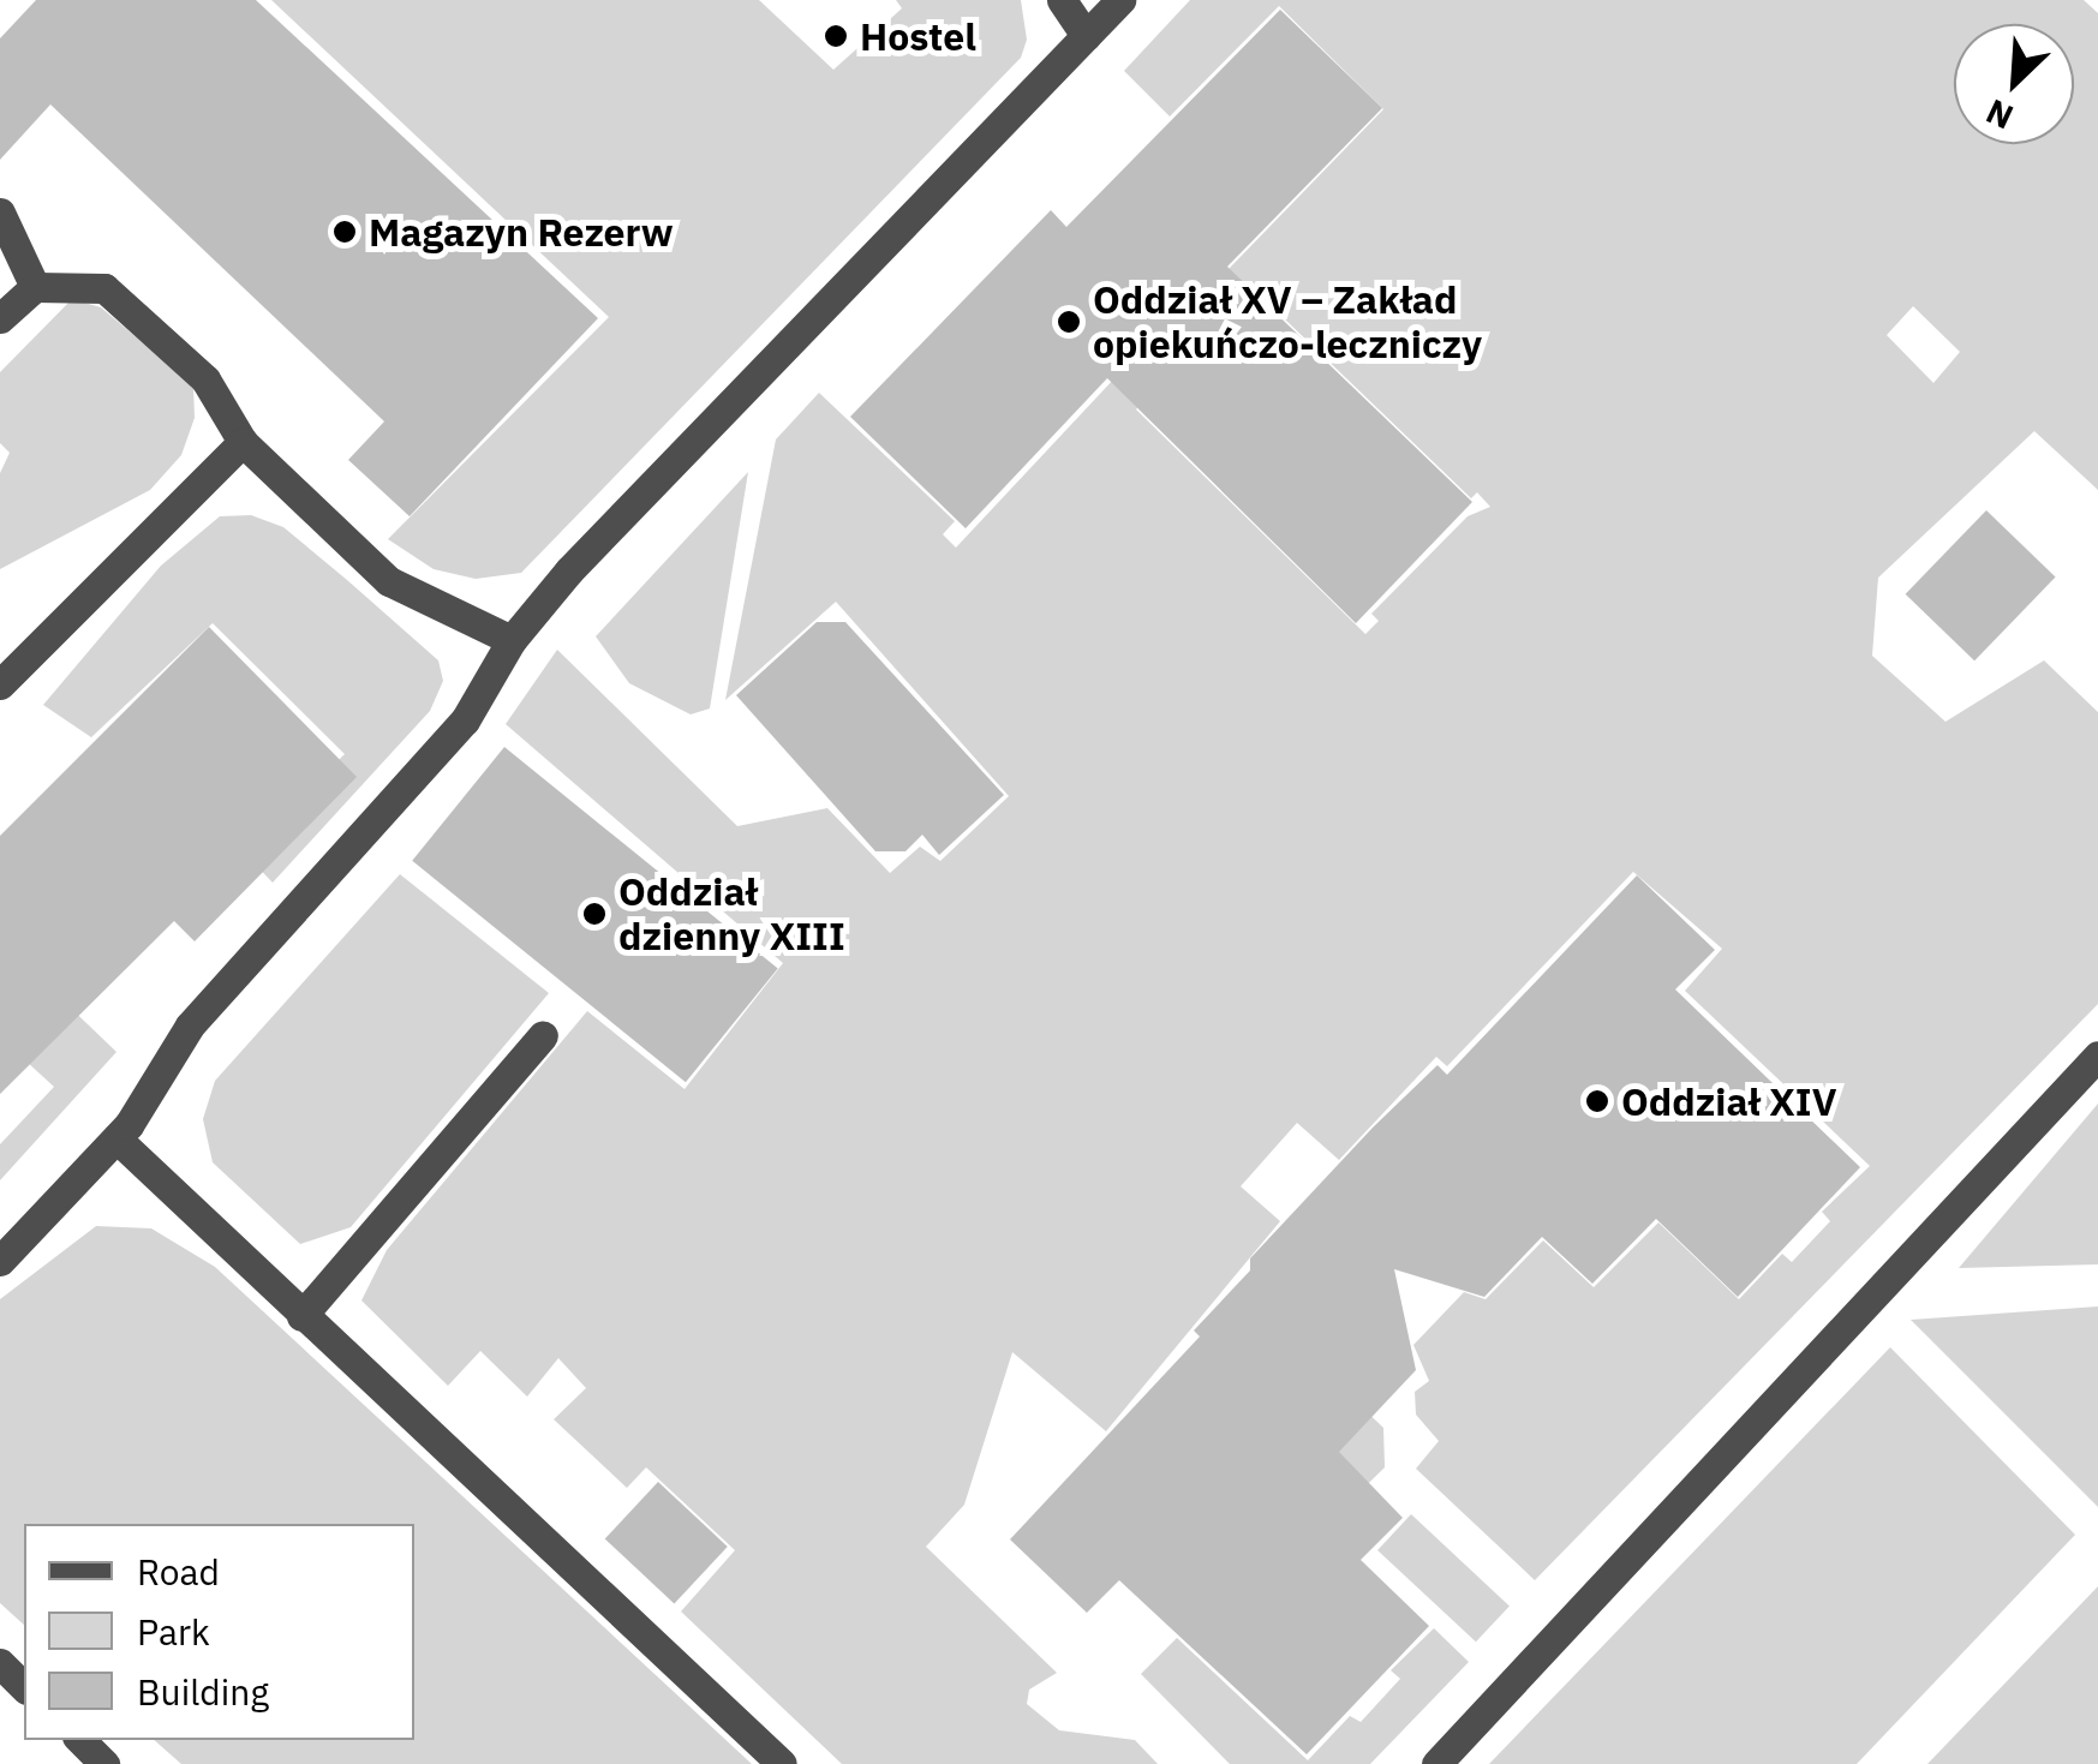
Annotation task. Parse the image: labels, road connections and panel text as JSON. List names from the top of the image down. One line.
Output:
{"places":["Hostel","Magazyn Rezerw","Oddział XV – Zakład opiekuńczo-leczniczy","Oddział dzienny XIII","Oddział XIV"],"legend":["Road","Park","Building"],"north":"bottom left"}
